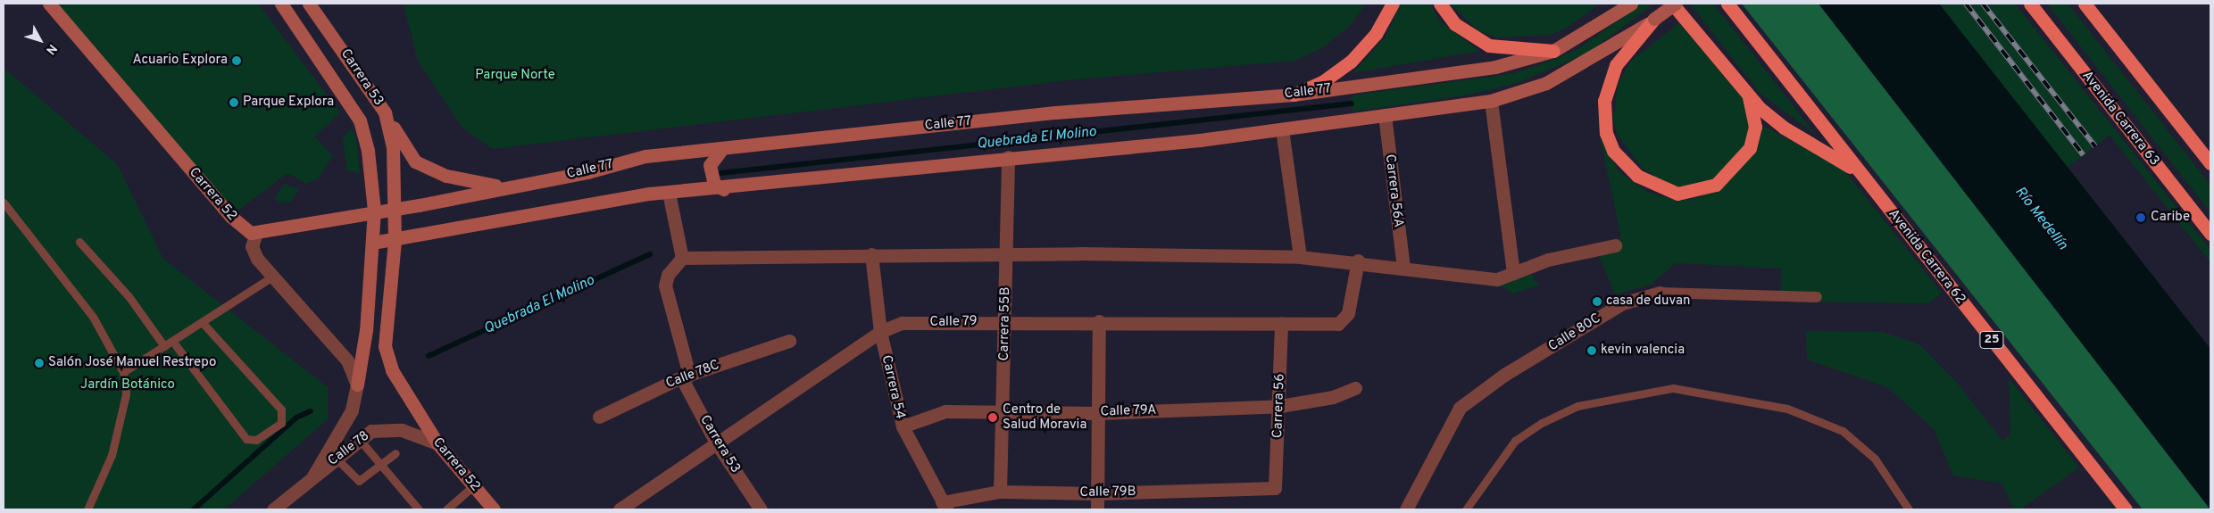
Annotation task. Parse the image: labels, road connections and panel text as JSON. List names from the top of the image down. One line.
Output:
{"streets":{"highway":["Avenida Carrera 63","Avenida Carrera 62","25"],"main road":["Carrera 53","Calle 77","Carrera 52"],"street":["Carrera 56A","Calle 79","Carrera 55B","Calle 80C","Calle 78C","Carrera 54","Carrera 56","Calle 79A","Calle 78","Calle 79B"]},"crossings":[["Carrera 53","Calle 77"],["Carrera 53","Carrera 52"],["Carrera 53","Calle 79"],["Carrera 53","Calle 78C"],["Calle 77","Carrera 52"],["Carrera 52","Calle 78"],["Calle 79","Carrera 55B"],["Calle 79","Carrera 54"],["Calle 79","Carrera 56"],["Carrera 55B","Calle 79A"],["Carrera 55B","Calle 79B"],["Carrera 54","Calle 79A"],["Carrera 54","Calle 79B"],["Carrera 56","Calle 79A"],["Carrera 56","Calle 79B"]],"water":["Quebrada El Molino","Río Medellín"],"parks":["Parque Norte","Jardín Botánico"],"places":["Acuario Explora","Parque Explora","Caribe","casa de duvan","kevin valencia","Salón José Manuel Restrepo","Centro de Salud Moravia"],"north":"bottom right"}
